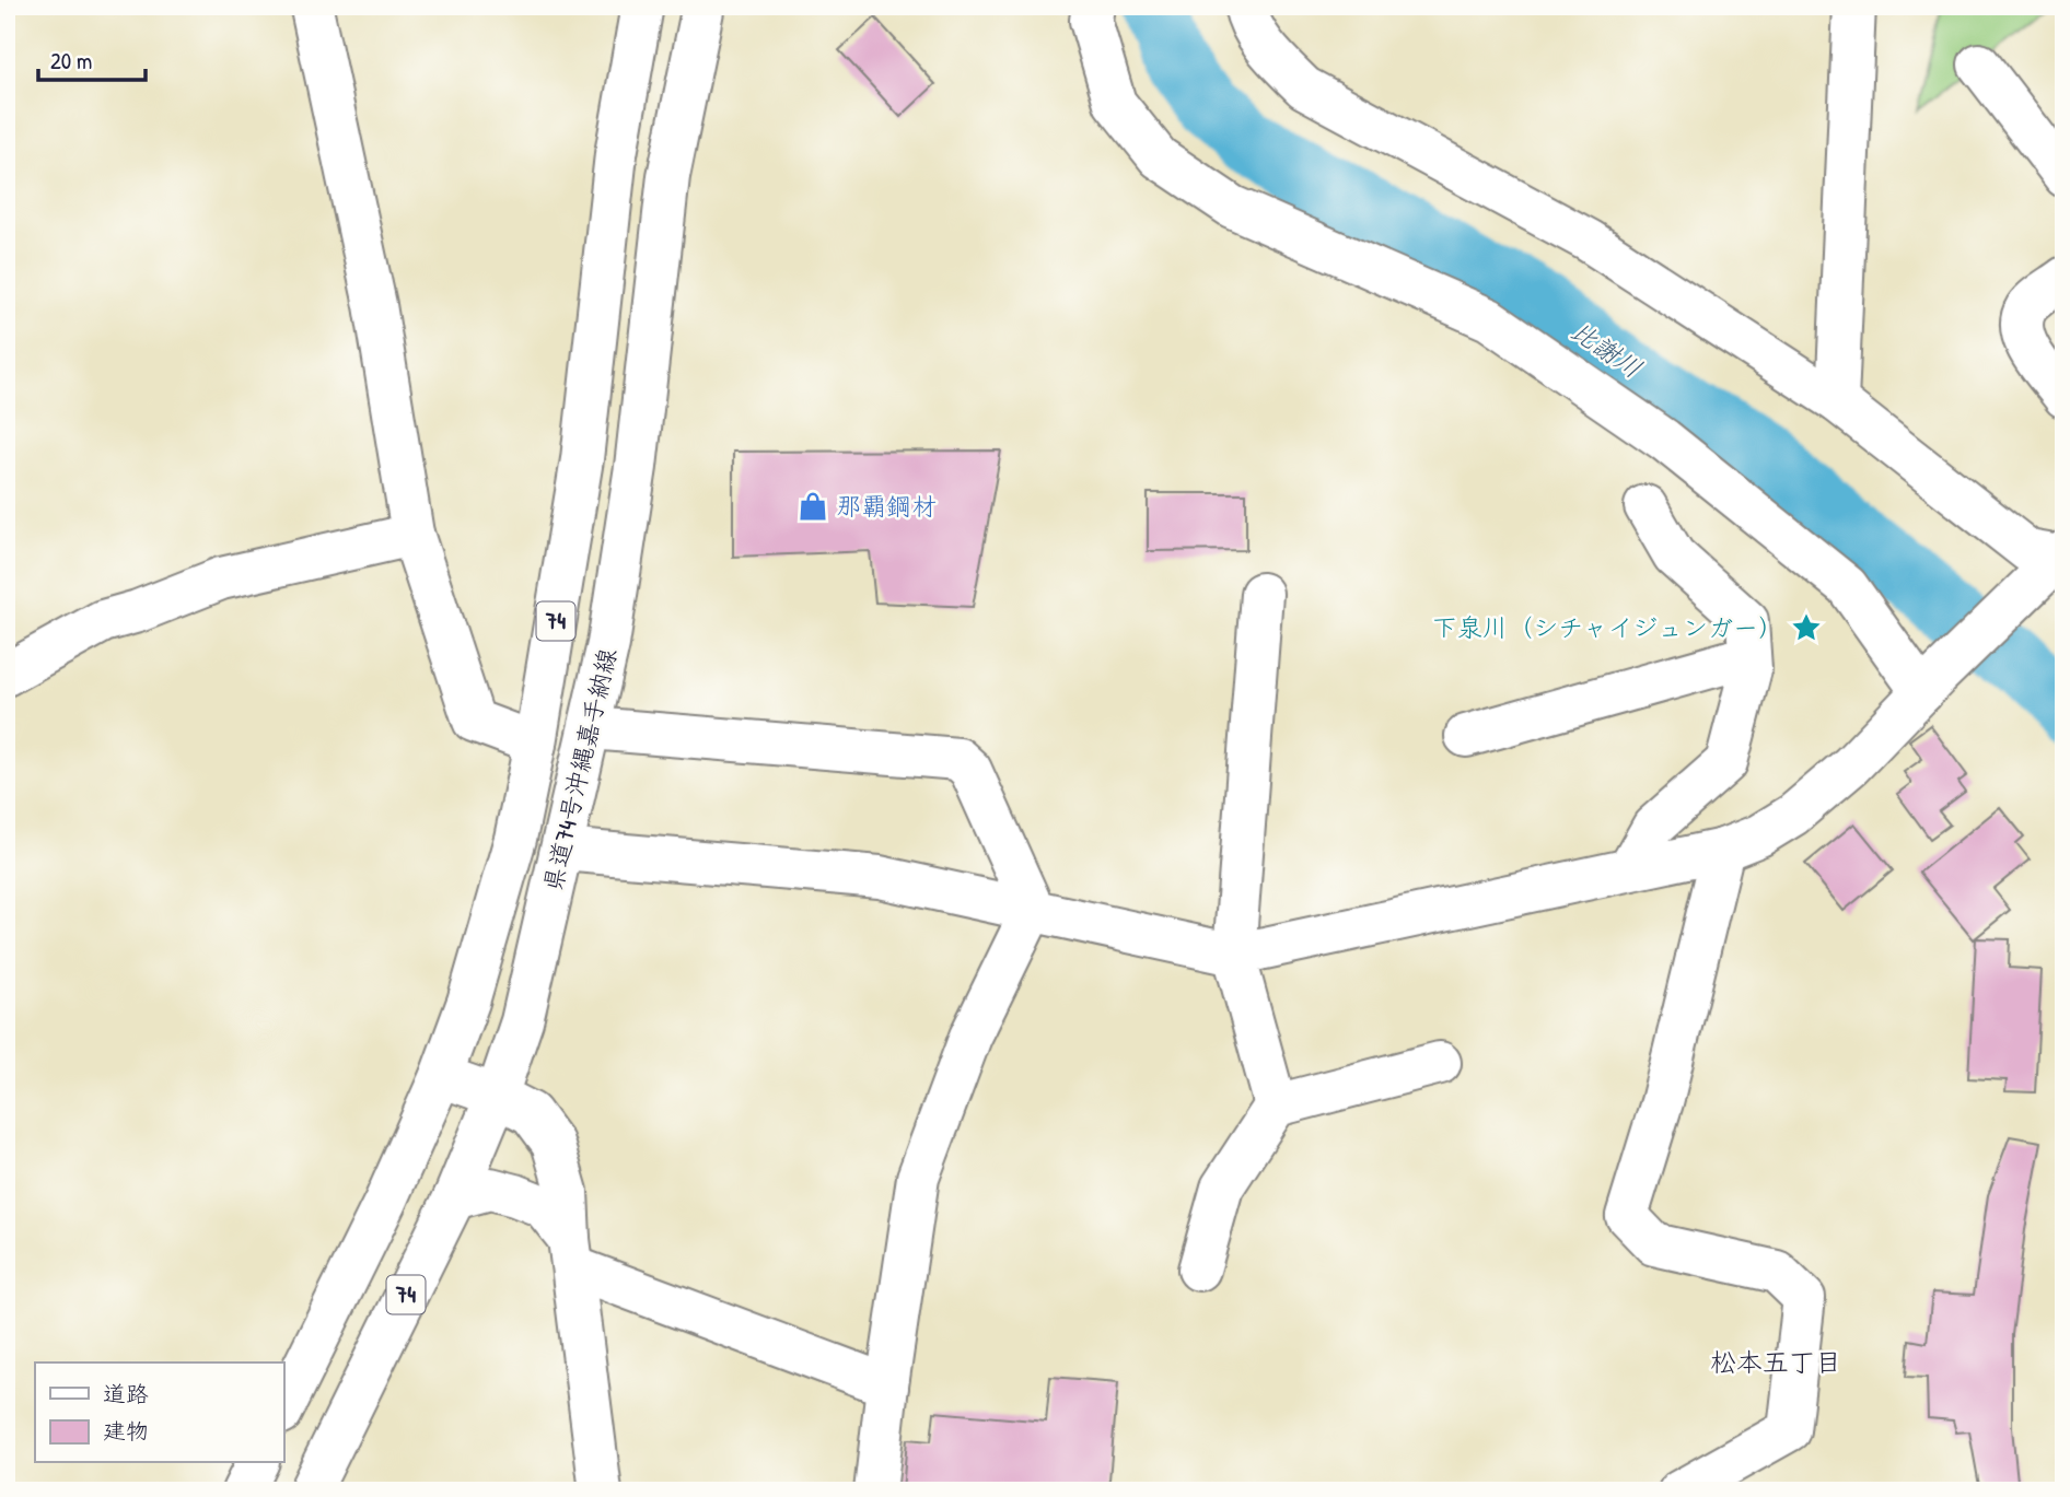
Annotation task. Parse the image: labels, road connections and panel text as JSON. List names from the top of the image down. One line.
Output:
{"streets":{"street":["74","県道74号沖縄嘉手納線"]},"districts":["松本五丁目"],"water":["比謝川"],"places":{"shop":["那覇鋼材"],"place":["下泉川（シチャイジュンガー）"]},"legend":["道路","建物"],"scale_bar":"20 m"}
